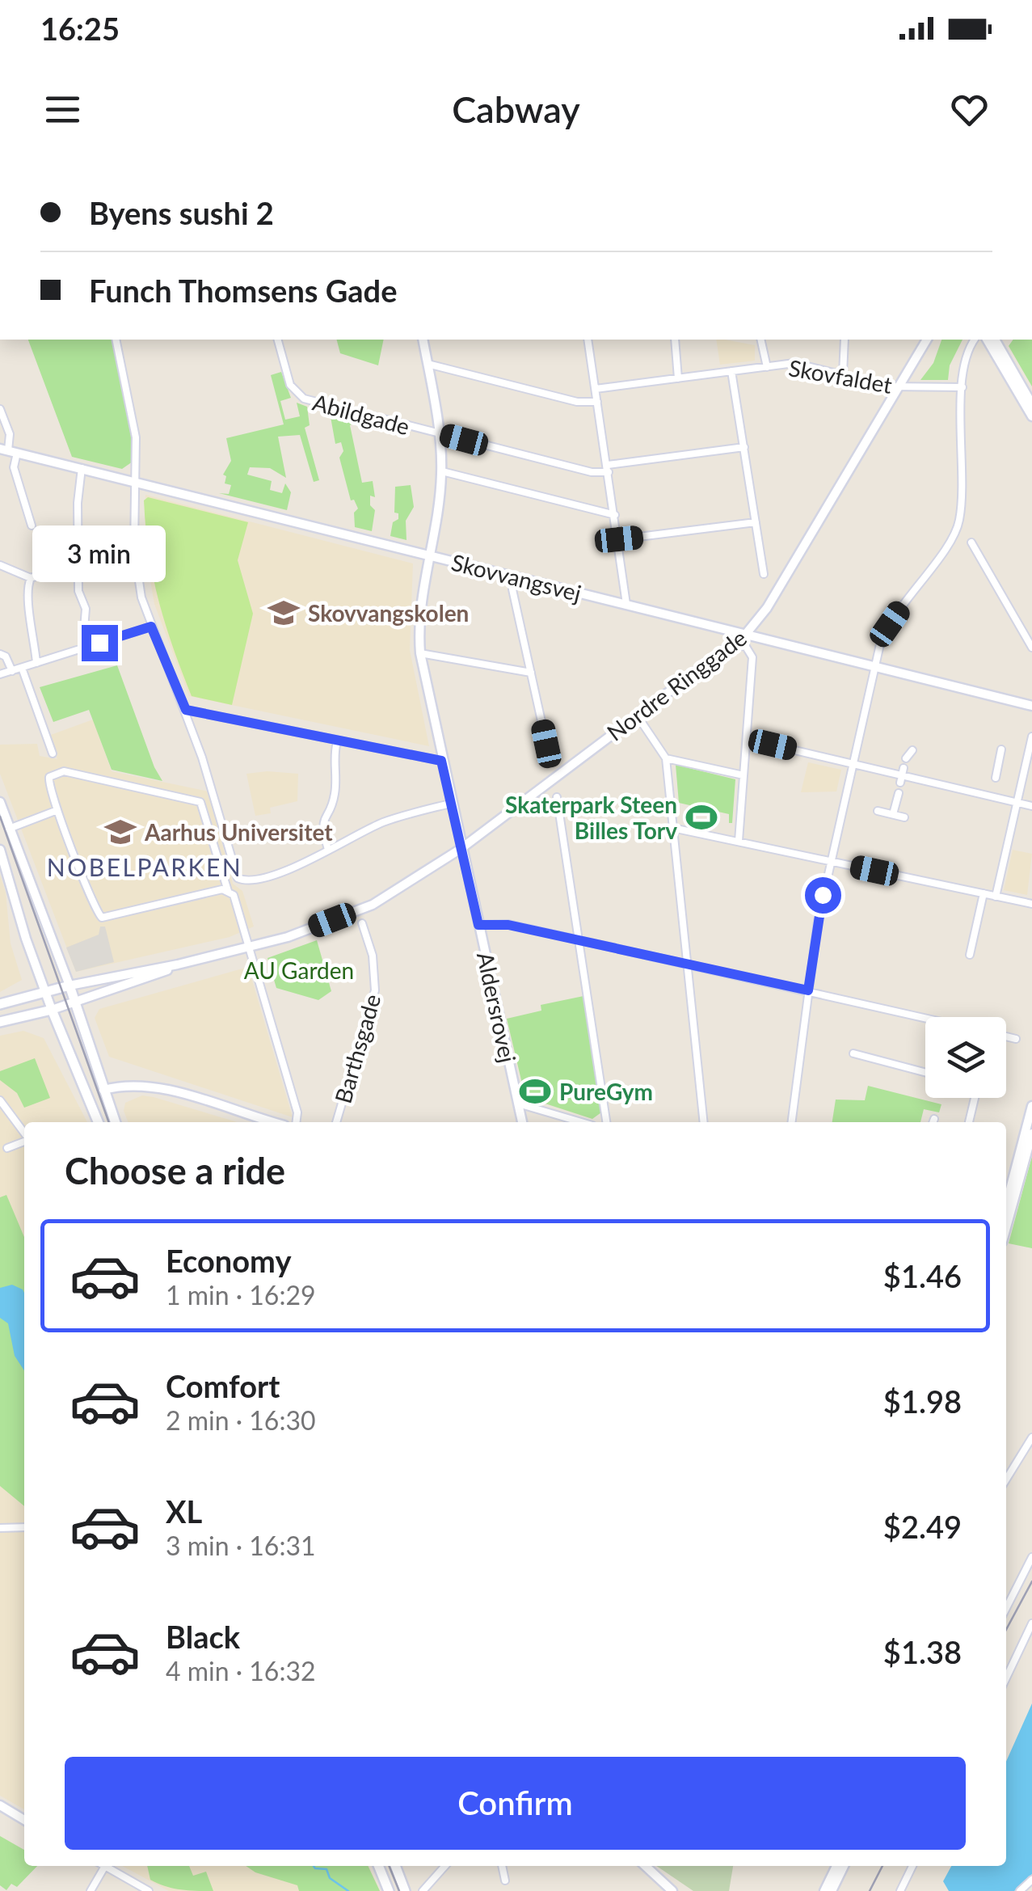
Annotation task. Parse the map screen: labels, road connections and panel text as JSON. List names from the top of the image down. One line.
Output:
{"streets":{"main road":["Nordre Ringgade"],"street":["Skovfaldet","Abildgade","Skovvangsvej","Aldersrovej","Barthsgade"]},"crossings":[["Skovfaldet","Nordre Ringgade"],["Abildgade","Aldersrovej"],["Skovvangsvej","Nordre Ringgade"],["Skovvangsvej","Aldersrovej"],["Nordre Ringgade","Aldersrovej"]],"districts":["NOBELPARKEN"],"parks":["AU Garden"],"places":{"school or university":["Skovvangskolen","Aarhus Universitet"],"sports":["Skaterpark Steen Billes Torv","PureGym"]},"page":{"status":"16:25","header":"Cabway","banner":["Byens sushi 2","Funch Thomsens Gade"],"bubble":"3 min","heading":"Choose a ride","list":[{"name":"Economy","note":"1 min · 16:29","value":"$1.46"},{"name":"Comfort","note":"2 min · 16:30","value":"$1.98"},{"name":"XL","note":"3 min · 16:31","value":"$2.49"},{"name":"Black","note":"4 min · 16:32","value":"$1.38"}],"buttons":"Confirm"}}
